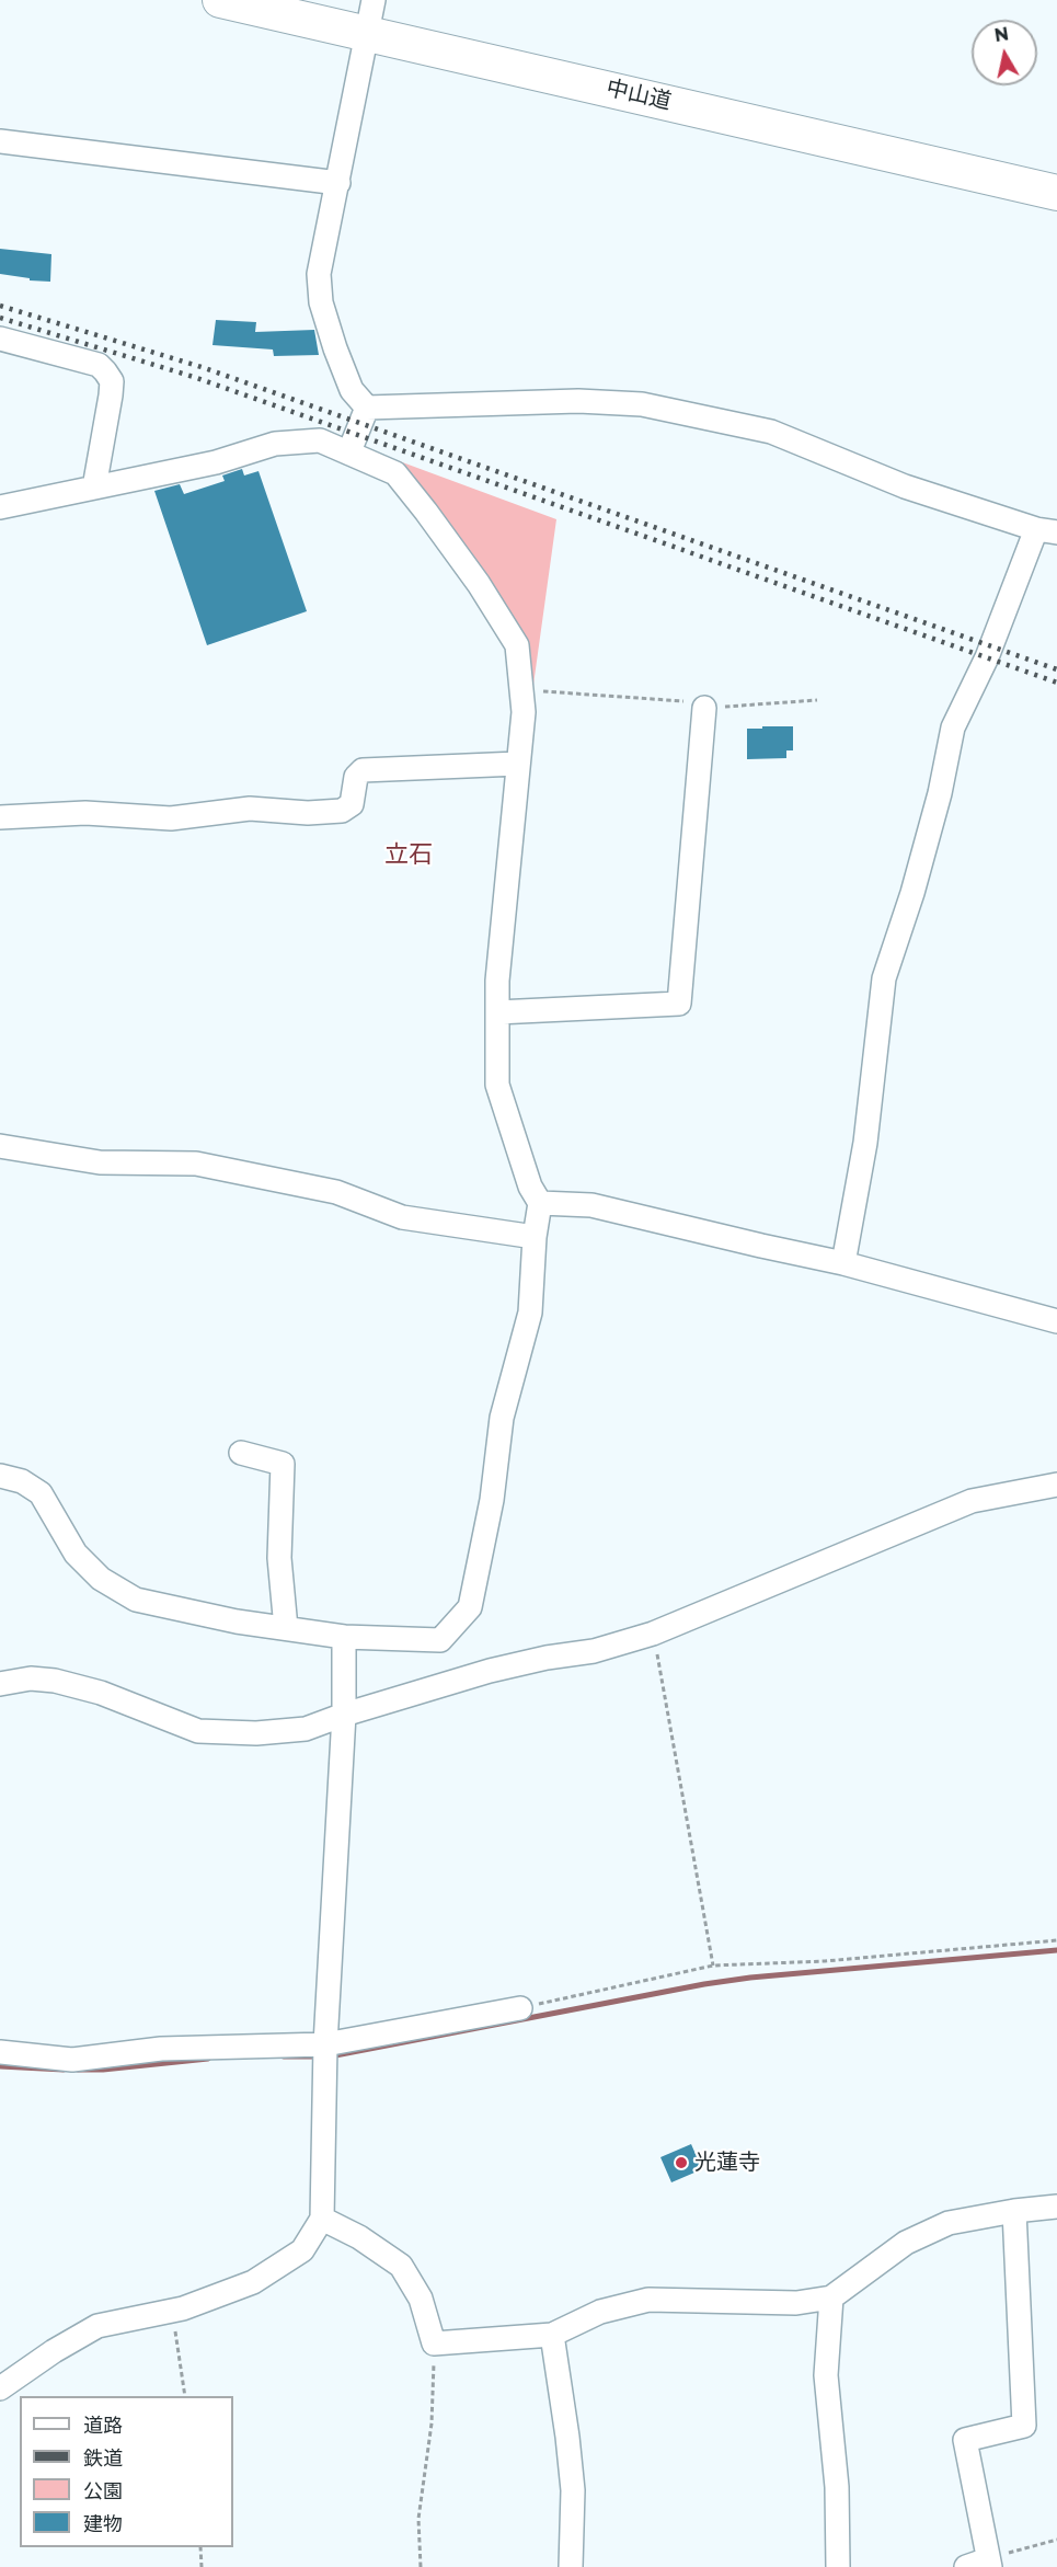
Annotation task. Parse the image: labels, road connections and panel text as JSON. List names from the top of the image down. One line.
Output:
{"streets":{"highway":["中山道"]},"districts":["立石"],"places":["光蓮寺"],"legend":["道路","鉄道","公園","建物"],"north":"top"}
